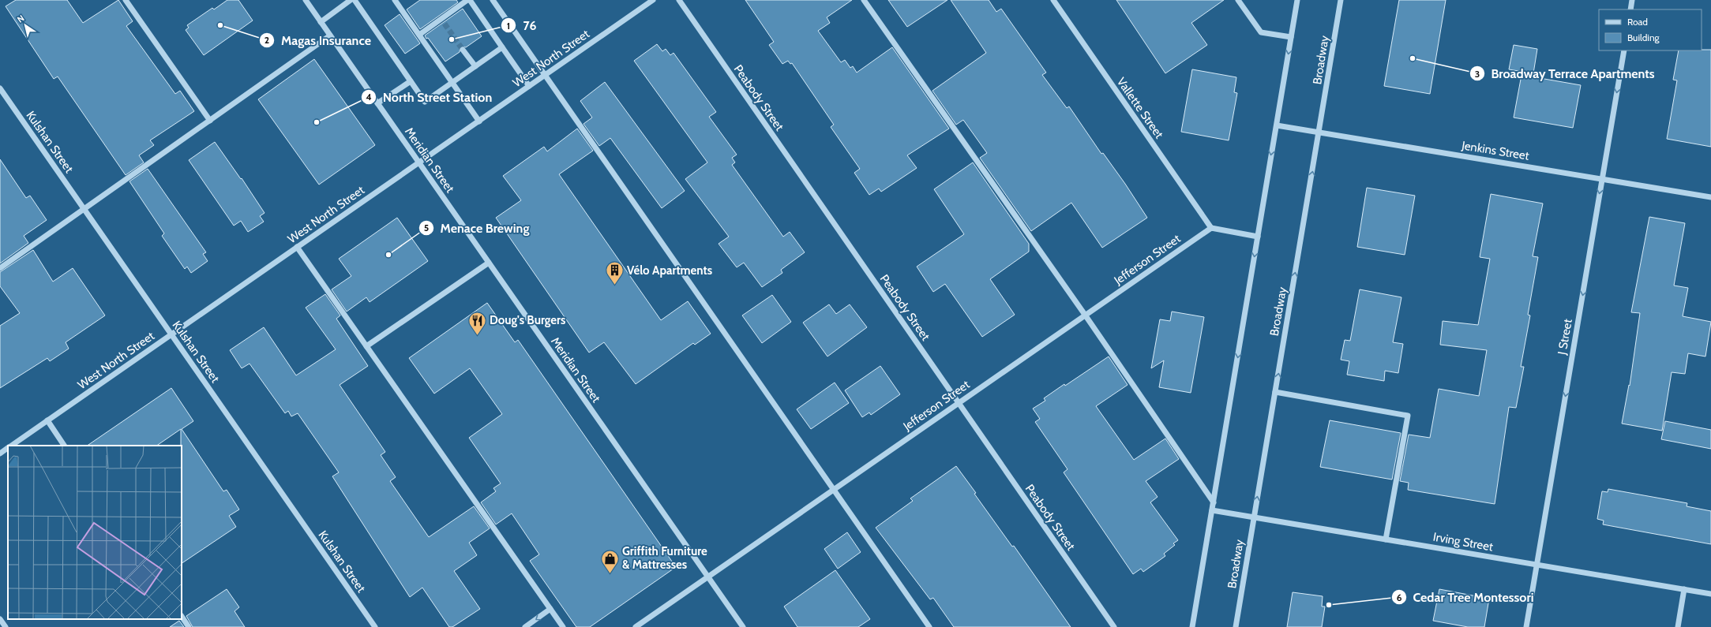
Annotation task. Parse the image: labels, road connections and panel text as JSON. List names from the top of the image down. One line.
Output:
{"streets":{"street":["West North Street","Broadway","Peabody Street","Vallette Street","Kulshan Street","Jenkins Street","Meridian Street","Jefferson Street","J Street","Irving Street"]},"crossings":[["West North Street","Kulshan Street"],["West North Street","Meridian Street"],["Broadway","Jenkins Street"],["Broadway","Irving Street"],["Peabody Street","Jefferson Street"],["Vallette Street","Jefferson Street"],["Jenkins Street","J Street"],["Meridian Street","Jefferson Street"],["J Street","Irving Street"]],"one_way":["J Street"],"places":{"other":["Magas Insurance","76","Broadway Terrace Apartments","North Street Station","Menace Brewing","Cedar Tree Montessori"],"building":["Vélo Apartments"],"restaurant":["Doug's Burgers"],"shop":["Griffith Furniture & Mattresses"]},"legend":["Road","Building"],"north":"top left"}
